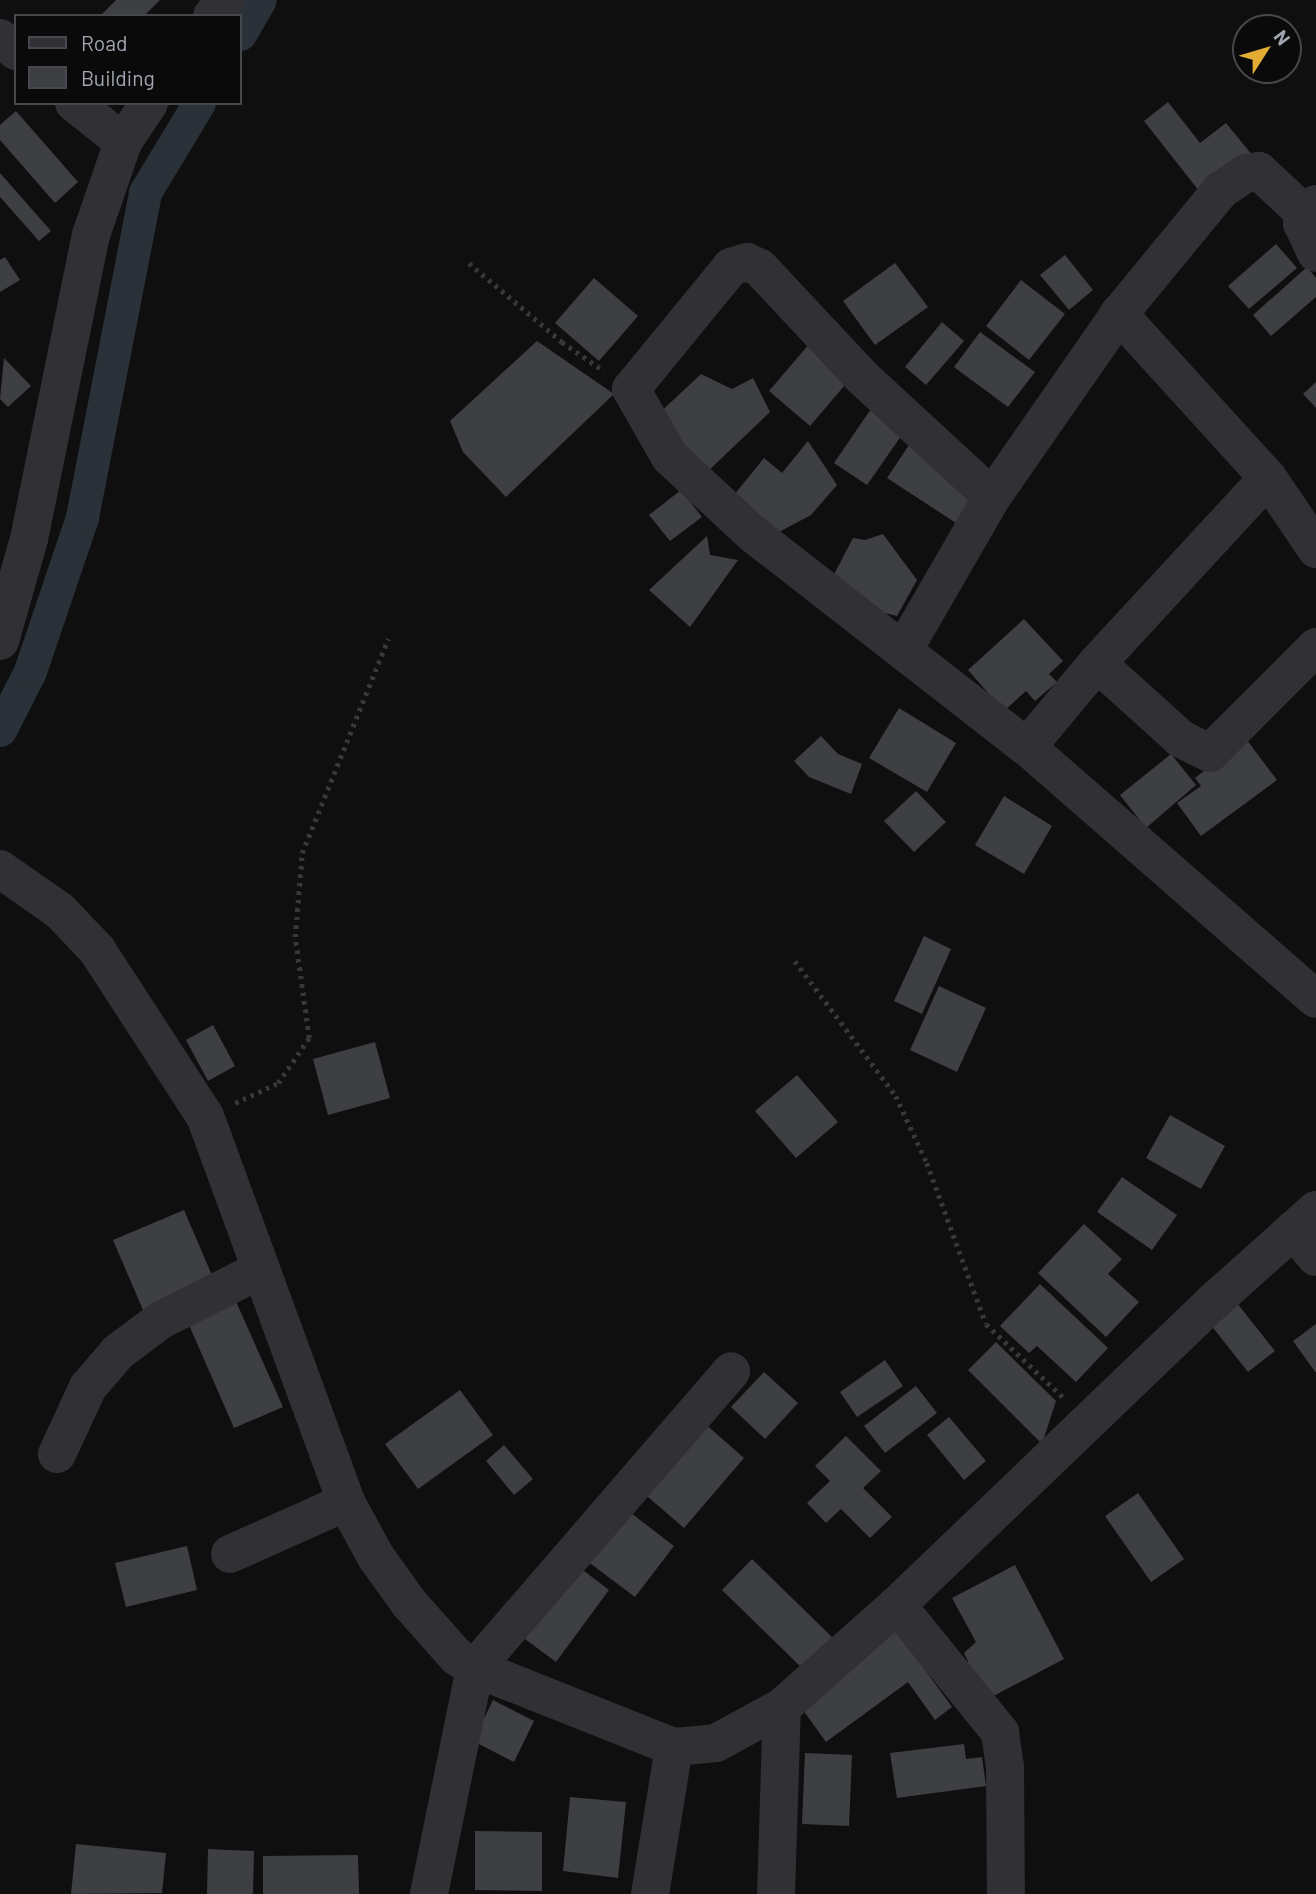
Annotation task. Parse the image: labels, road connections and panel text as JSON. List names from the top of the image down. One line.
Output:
{"legend":["Road","Building"],"north":"top right"}
